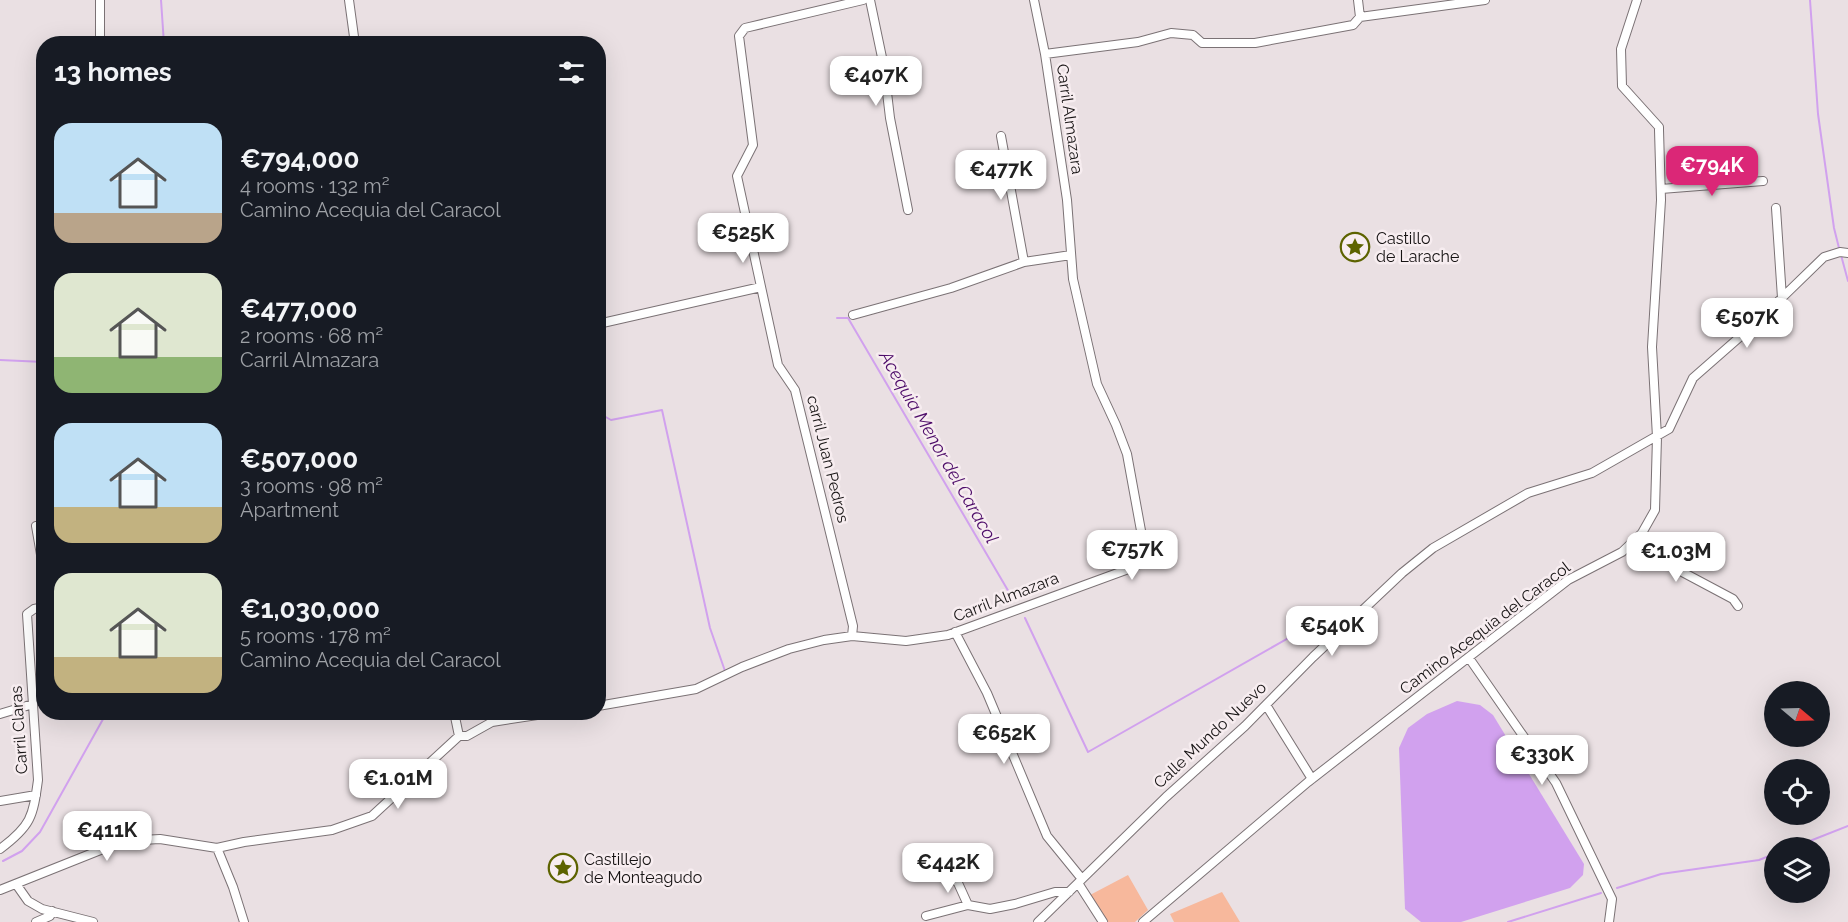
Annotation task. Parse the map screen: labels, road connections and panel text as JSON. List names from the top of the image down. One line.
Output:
{"streets":{"street":["Carril Almazara","carril Juan Pedros","Camino Acequia del Caracol","Carril Claras","Calle Mundo Nuevo"]},"crossings":[["Carril Almazara","carril Juan Pedros"],["Camino Acequia del Caracol","Calle Mundo Nuevo"]],"water":["Acequia Menor del Caracol"],"places":{"place":["Castillo de Larache","Castillejo de Monteagudo"]},"north":"right","page":{"heading":"13 homes","price":["€407K","€794K","€477K","€525K","€507K","€757K","€1.03M","€540K","€652K","€330K","€1.01M","€411K","€442K"],"list":[{"name":"€794,000","note":"4 rooms · 132 m² · Camino Acequia del Caracol"},{"name":"€477,000","note":"2 rooms · 68 m² · Carril Almazara"},{"name":"€507,000","note":"3 rooms · 98 m² · Apartment"},{"name":"€1,030,000","note":"5 rooms · 178 m² · Camino Acequia del Caracol"}]}}
